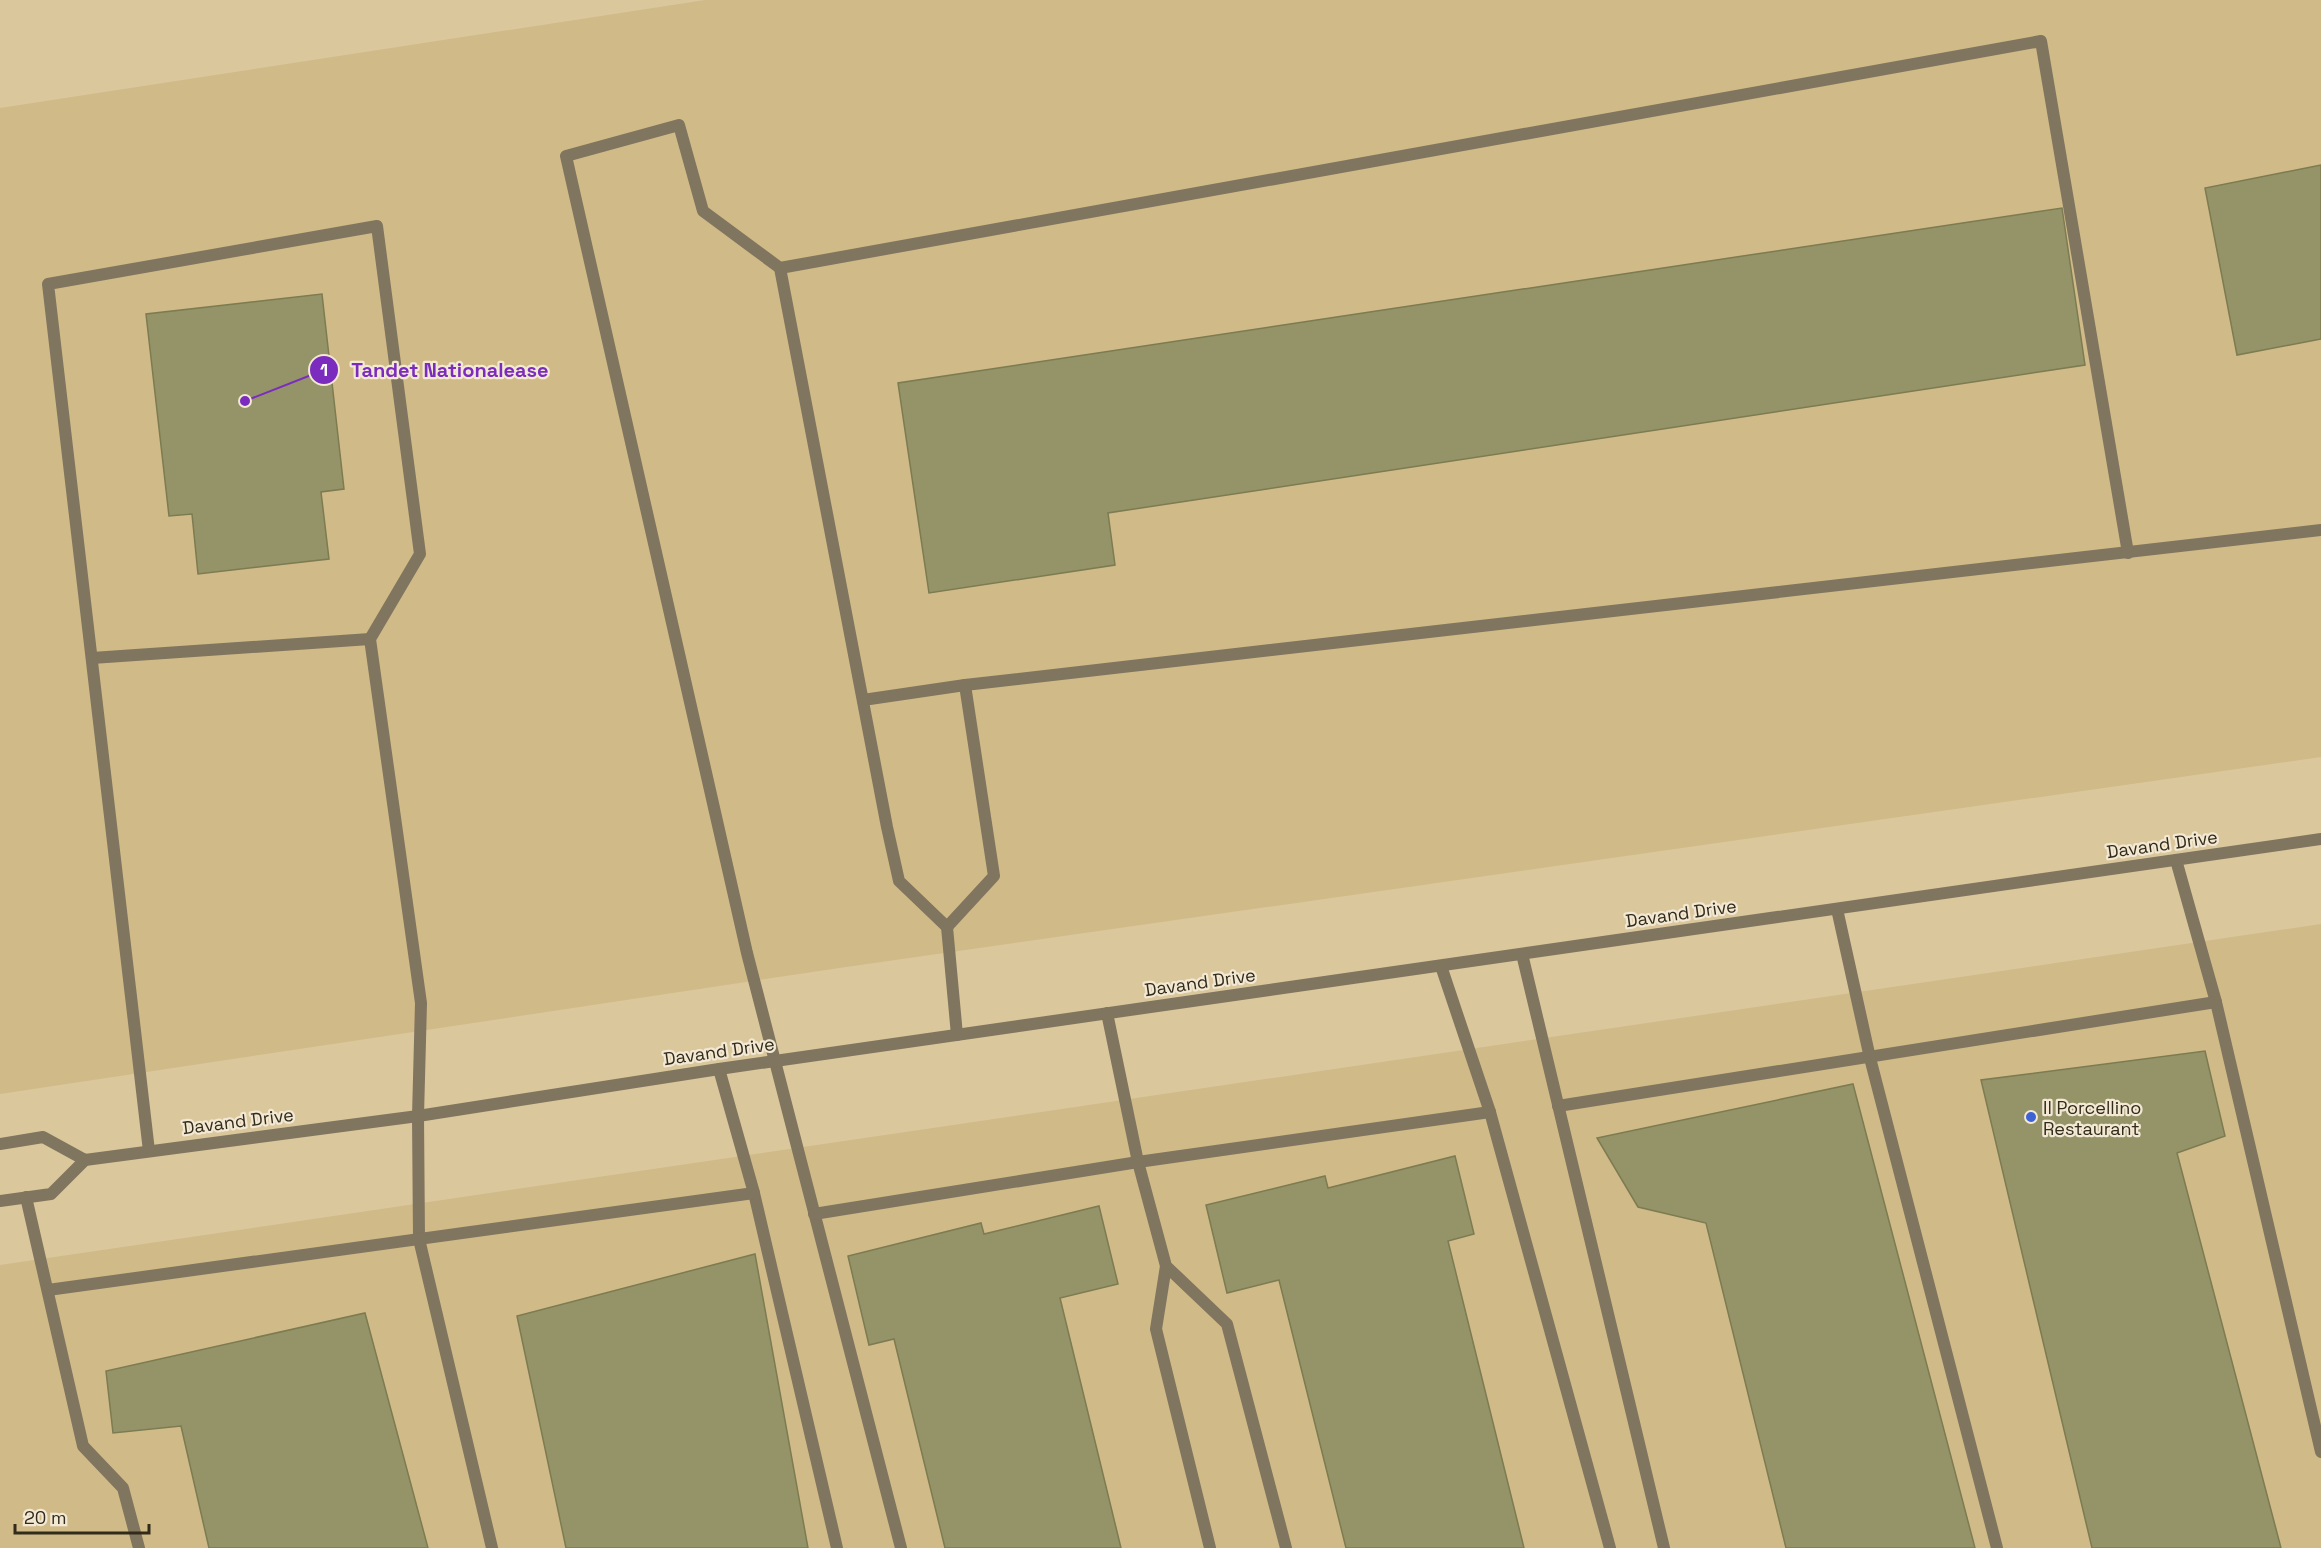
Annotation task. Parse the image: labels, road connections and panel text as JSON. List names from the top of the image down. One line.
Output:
{"streets":{"street":["Davand Drive"]},"places":["Tandet Nationalease","Il Porcellino Restaurant"],"scale_bar":"20 m"}
